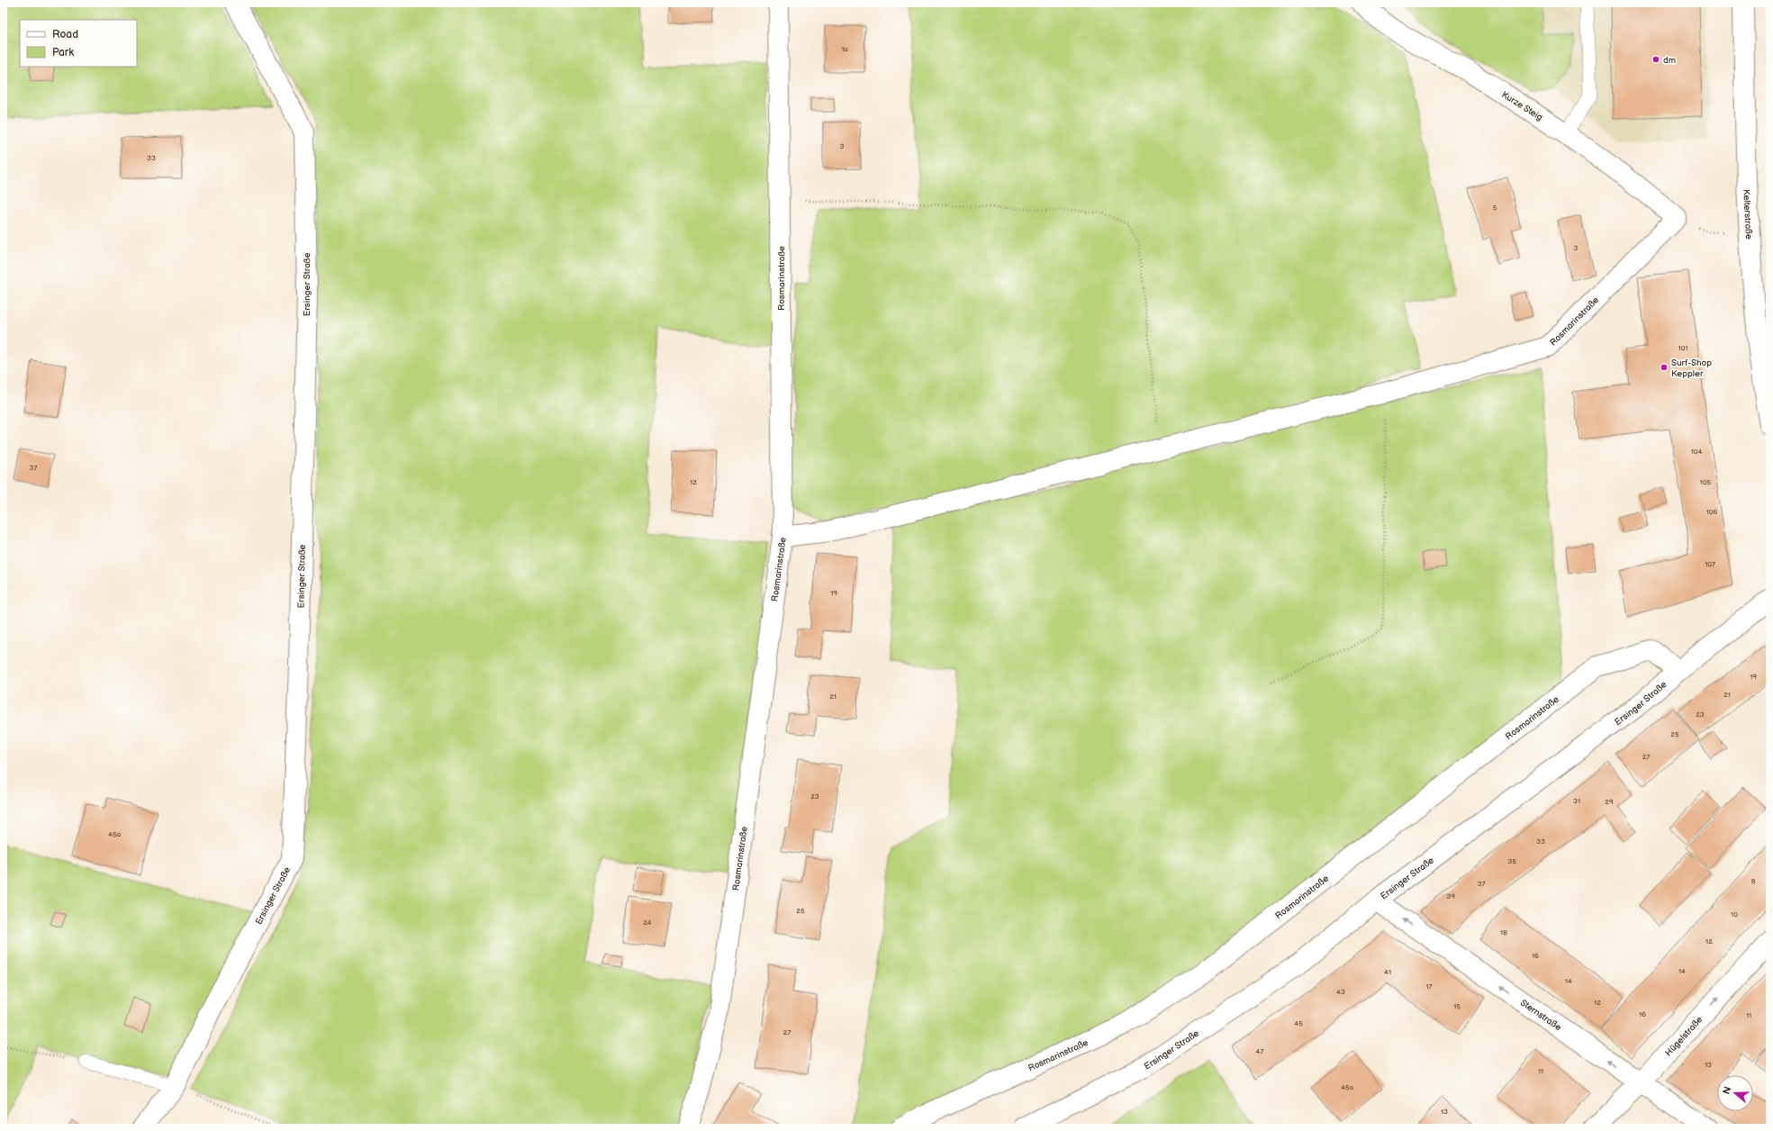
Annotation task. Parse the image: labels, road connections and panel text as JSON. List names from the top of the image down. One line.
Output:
{"streets":{"street":["Kurze Steig","Kelterstraße","Rosmarinstraße","Ersinger Straße","Sternstraße","Hügelstraße"]},"crossings":[["Kurze Steig","Rosmarinstraße"],["Rosmarinstraße","Ersinger Straße"],["Ersinger Straße","Sternstraße"],["Sternstraße","Hügelstraße"]],"one_way":["Sternstraße","Hügelstraße"],"places":["dm","Surf-Shop Keppler"],"house_numbers":["1a","3","33","5","3","101","104","37","12","105","106","107","19","19","21","21","23","25","27","23","31","29","45a","33","35","8","37","39","25","10","24","18","12","16","14","41","14","17","43","12","15","16","11","45","27","47","13","11","45a","13"],"legend":["Road","Park"],"north":"left"}
